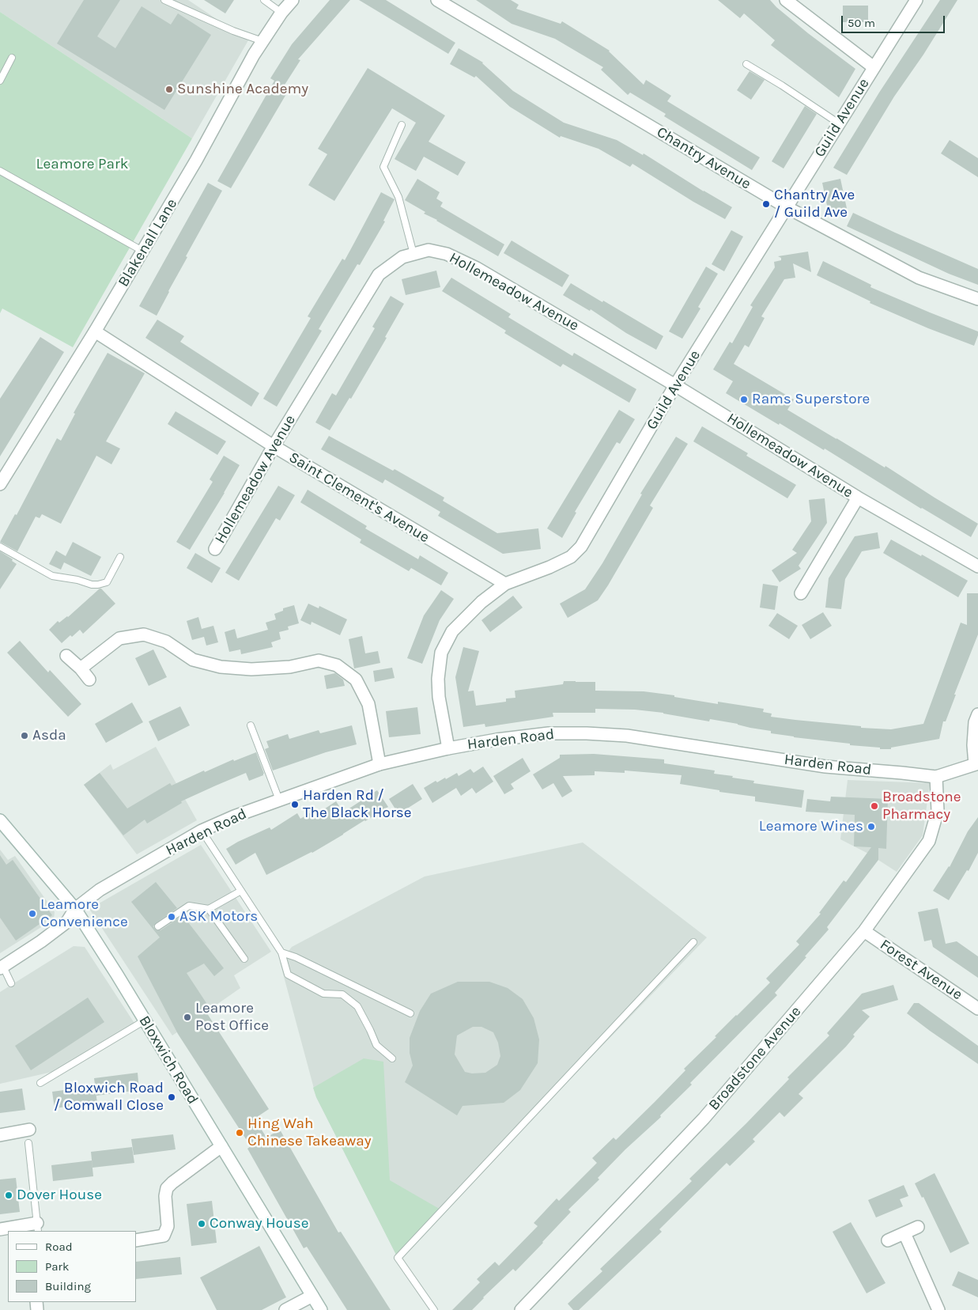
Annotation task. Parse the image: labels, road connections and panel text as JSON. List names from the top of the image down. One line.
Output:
{"streets":{"street":["Guild Avenue","Chantry Avenue","Blakenall Lane","Hollemeadow Avenue","Saint Clement's Avenue","Harden Road","Forest Avenue","Broadstone Avenue","Bloxwich Road"]},"crossings":[["Guild Avenue","Chantry Avenue"],["Guild Avenue","Hollemeadow Avenue"],["Guild Avenue","Saint Clement's Avenue"],["Guild Avenue","Harden Road"],["Blakenall Lane","Saint Clement's Avenue"],["Hollemeadow Avenue","Saint Clement's Avenue"],["Harden Road","Broadstone Avenue"],["Harden Road","Bloxwich Road"],["Forest Avenue","Broadstone Avenue"]],"parks":["Leamore Park"],"places":["Sunshine Academy","Chantry Ave / Guild Ave","Rams Superstore","Asda","Harden Rd / The Black Horse","Broadstone Pharmacy","Leamore Wines","Leamore Convenience","ASK Motors","Leamore Post Office","Bloxwich Road / Comwall Close","Hing Wah Chinese Takeaway","Dover House","Conway House"],"legend":["Road","Park","Building"],"scale_bar":"50 m"}
